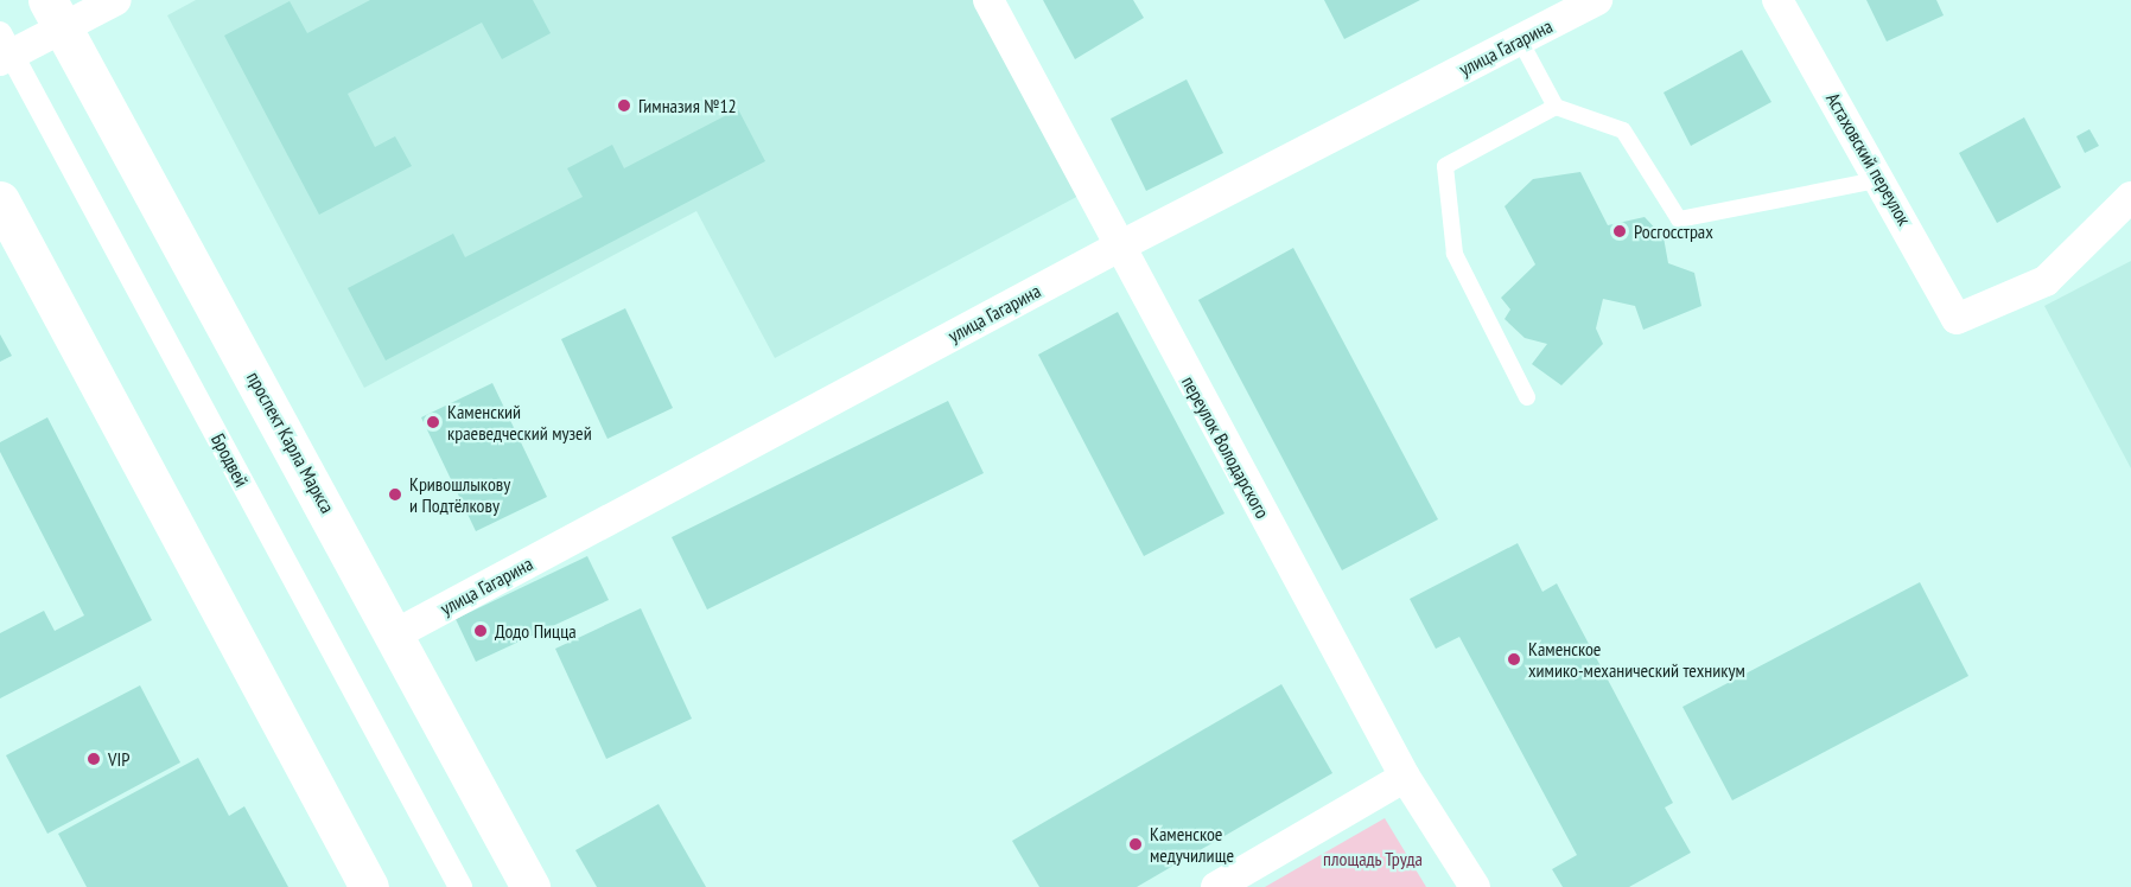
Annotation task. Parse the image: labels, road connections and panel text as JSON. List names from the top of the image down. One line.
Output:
{"streets":{"street":["улица Гагарина","Астаховский переулок","проспект Карла Маркса","переулок Володарского","Бродвей"]},"crossings":[["улица Гагарина","проспект Карла Маркса"],["улица Гагарина","переулок Володарского"]],"parks":["площадь Труда"],"places":["Гимназия №12","Росгосстрах","Каменский краеведческий музей","Кривошлыкову и Подтёлкову","Додо Пицца","Каменское химико-механический техникум","VIP","Каменское медучилище"]}
